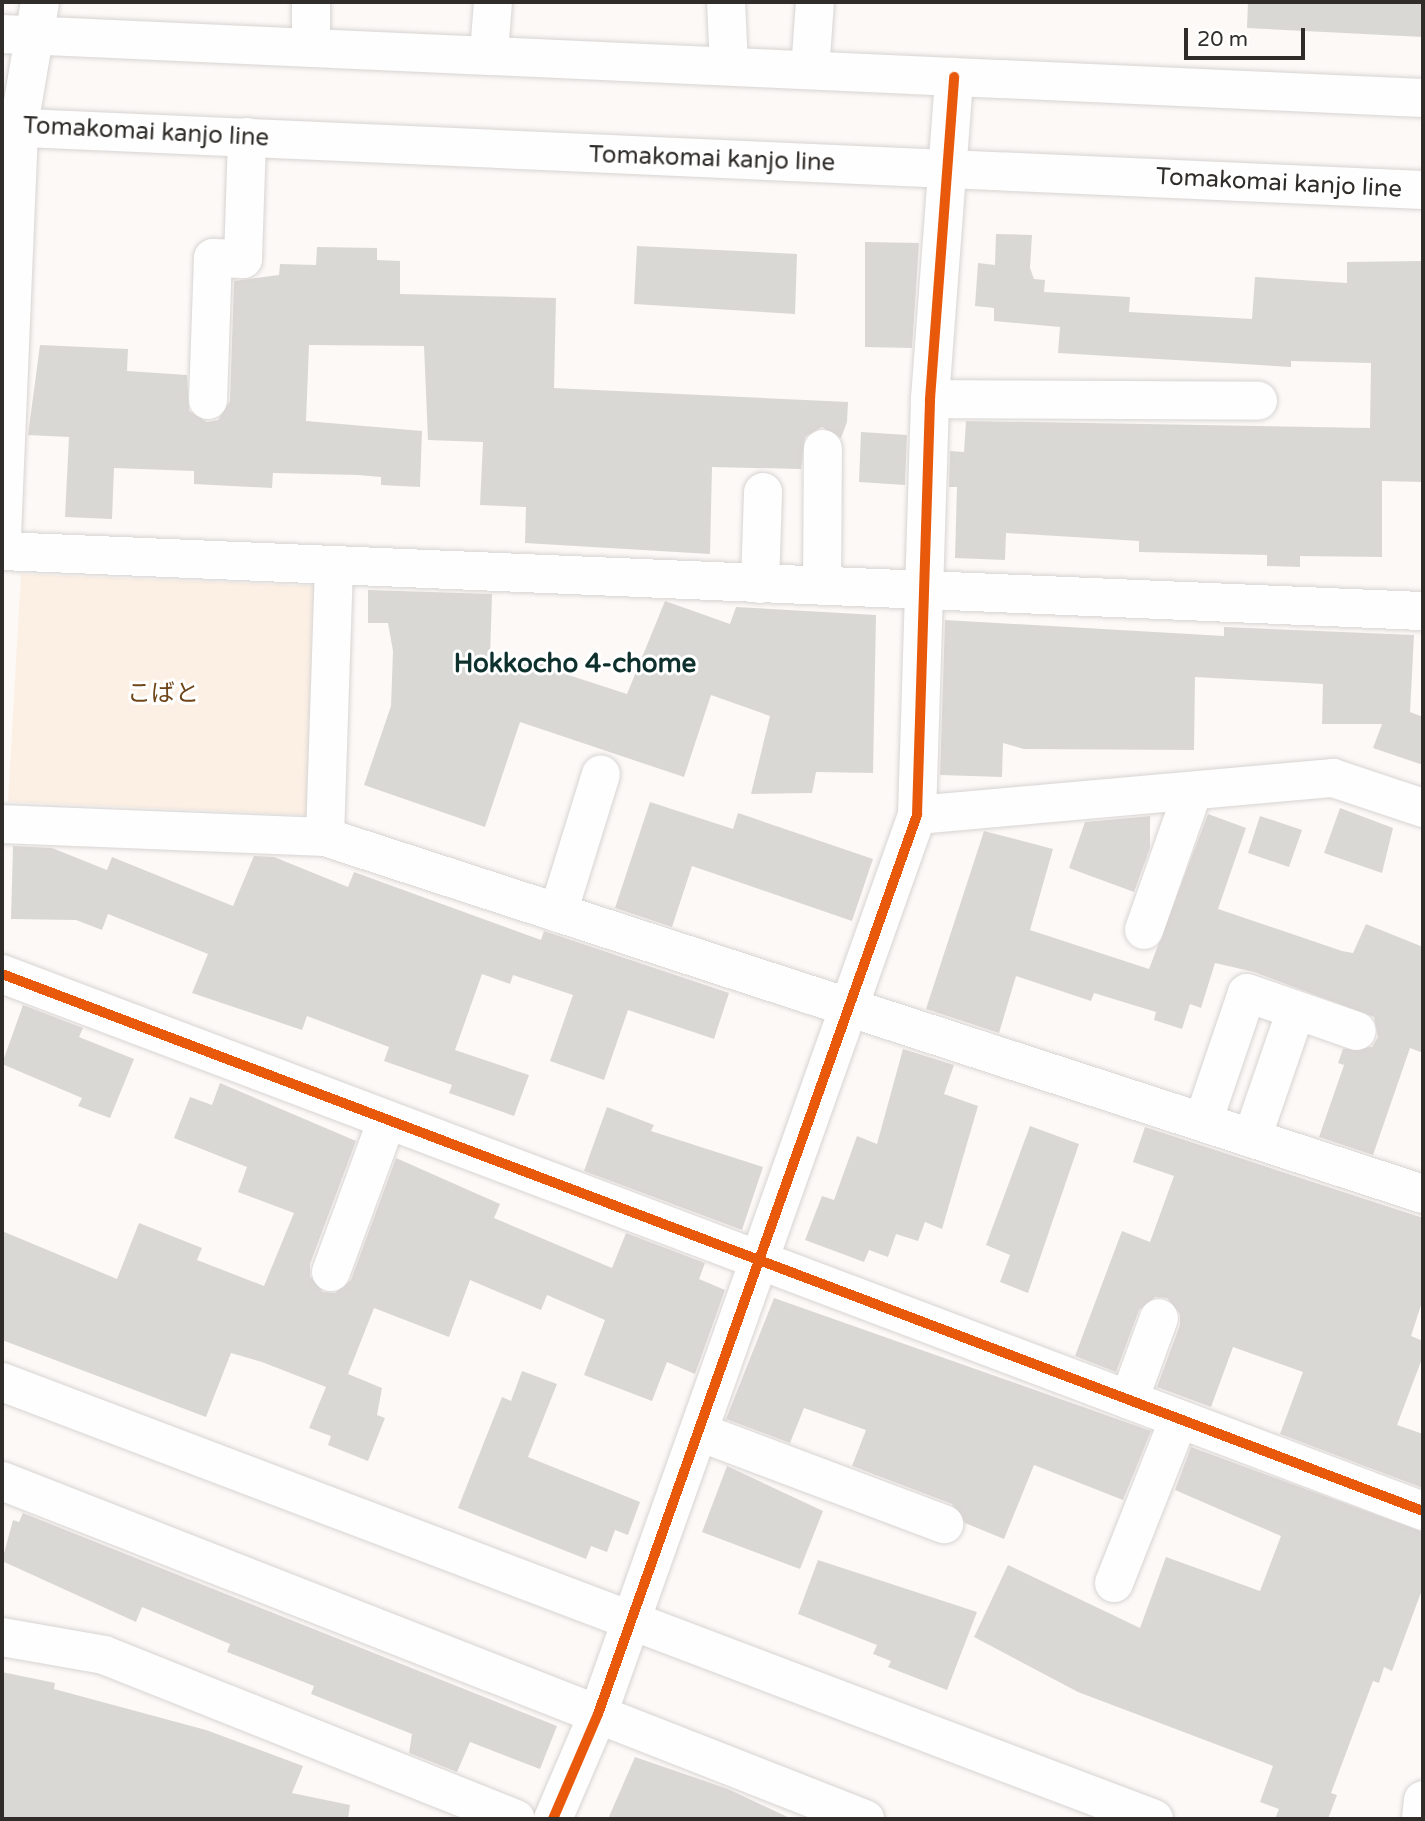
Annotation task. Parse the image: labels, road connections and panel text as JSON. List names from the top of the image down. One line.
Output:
{"streets":{"street":["Tomakomai kanjo line"]},"districts":["Hokkocho 4-chome"],"parks":["こばと"],"scale_bar":"20 m"}
